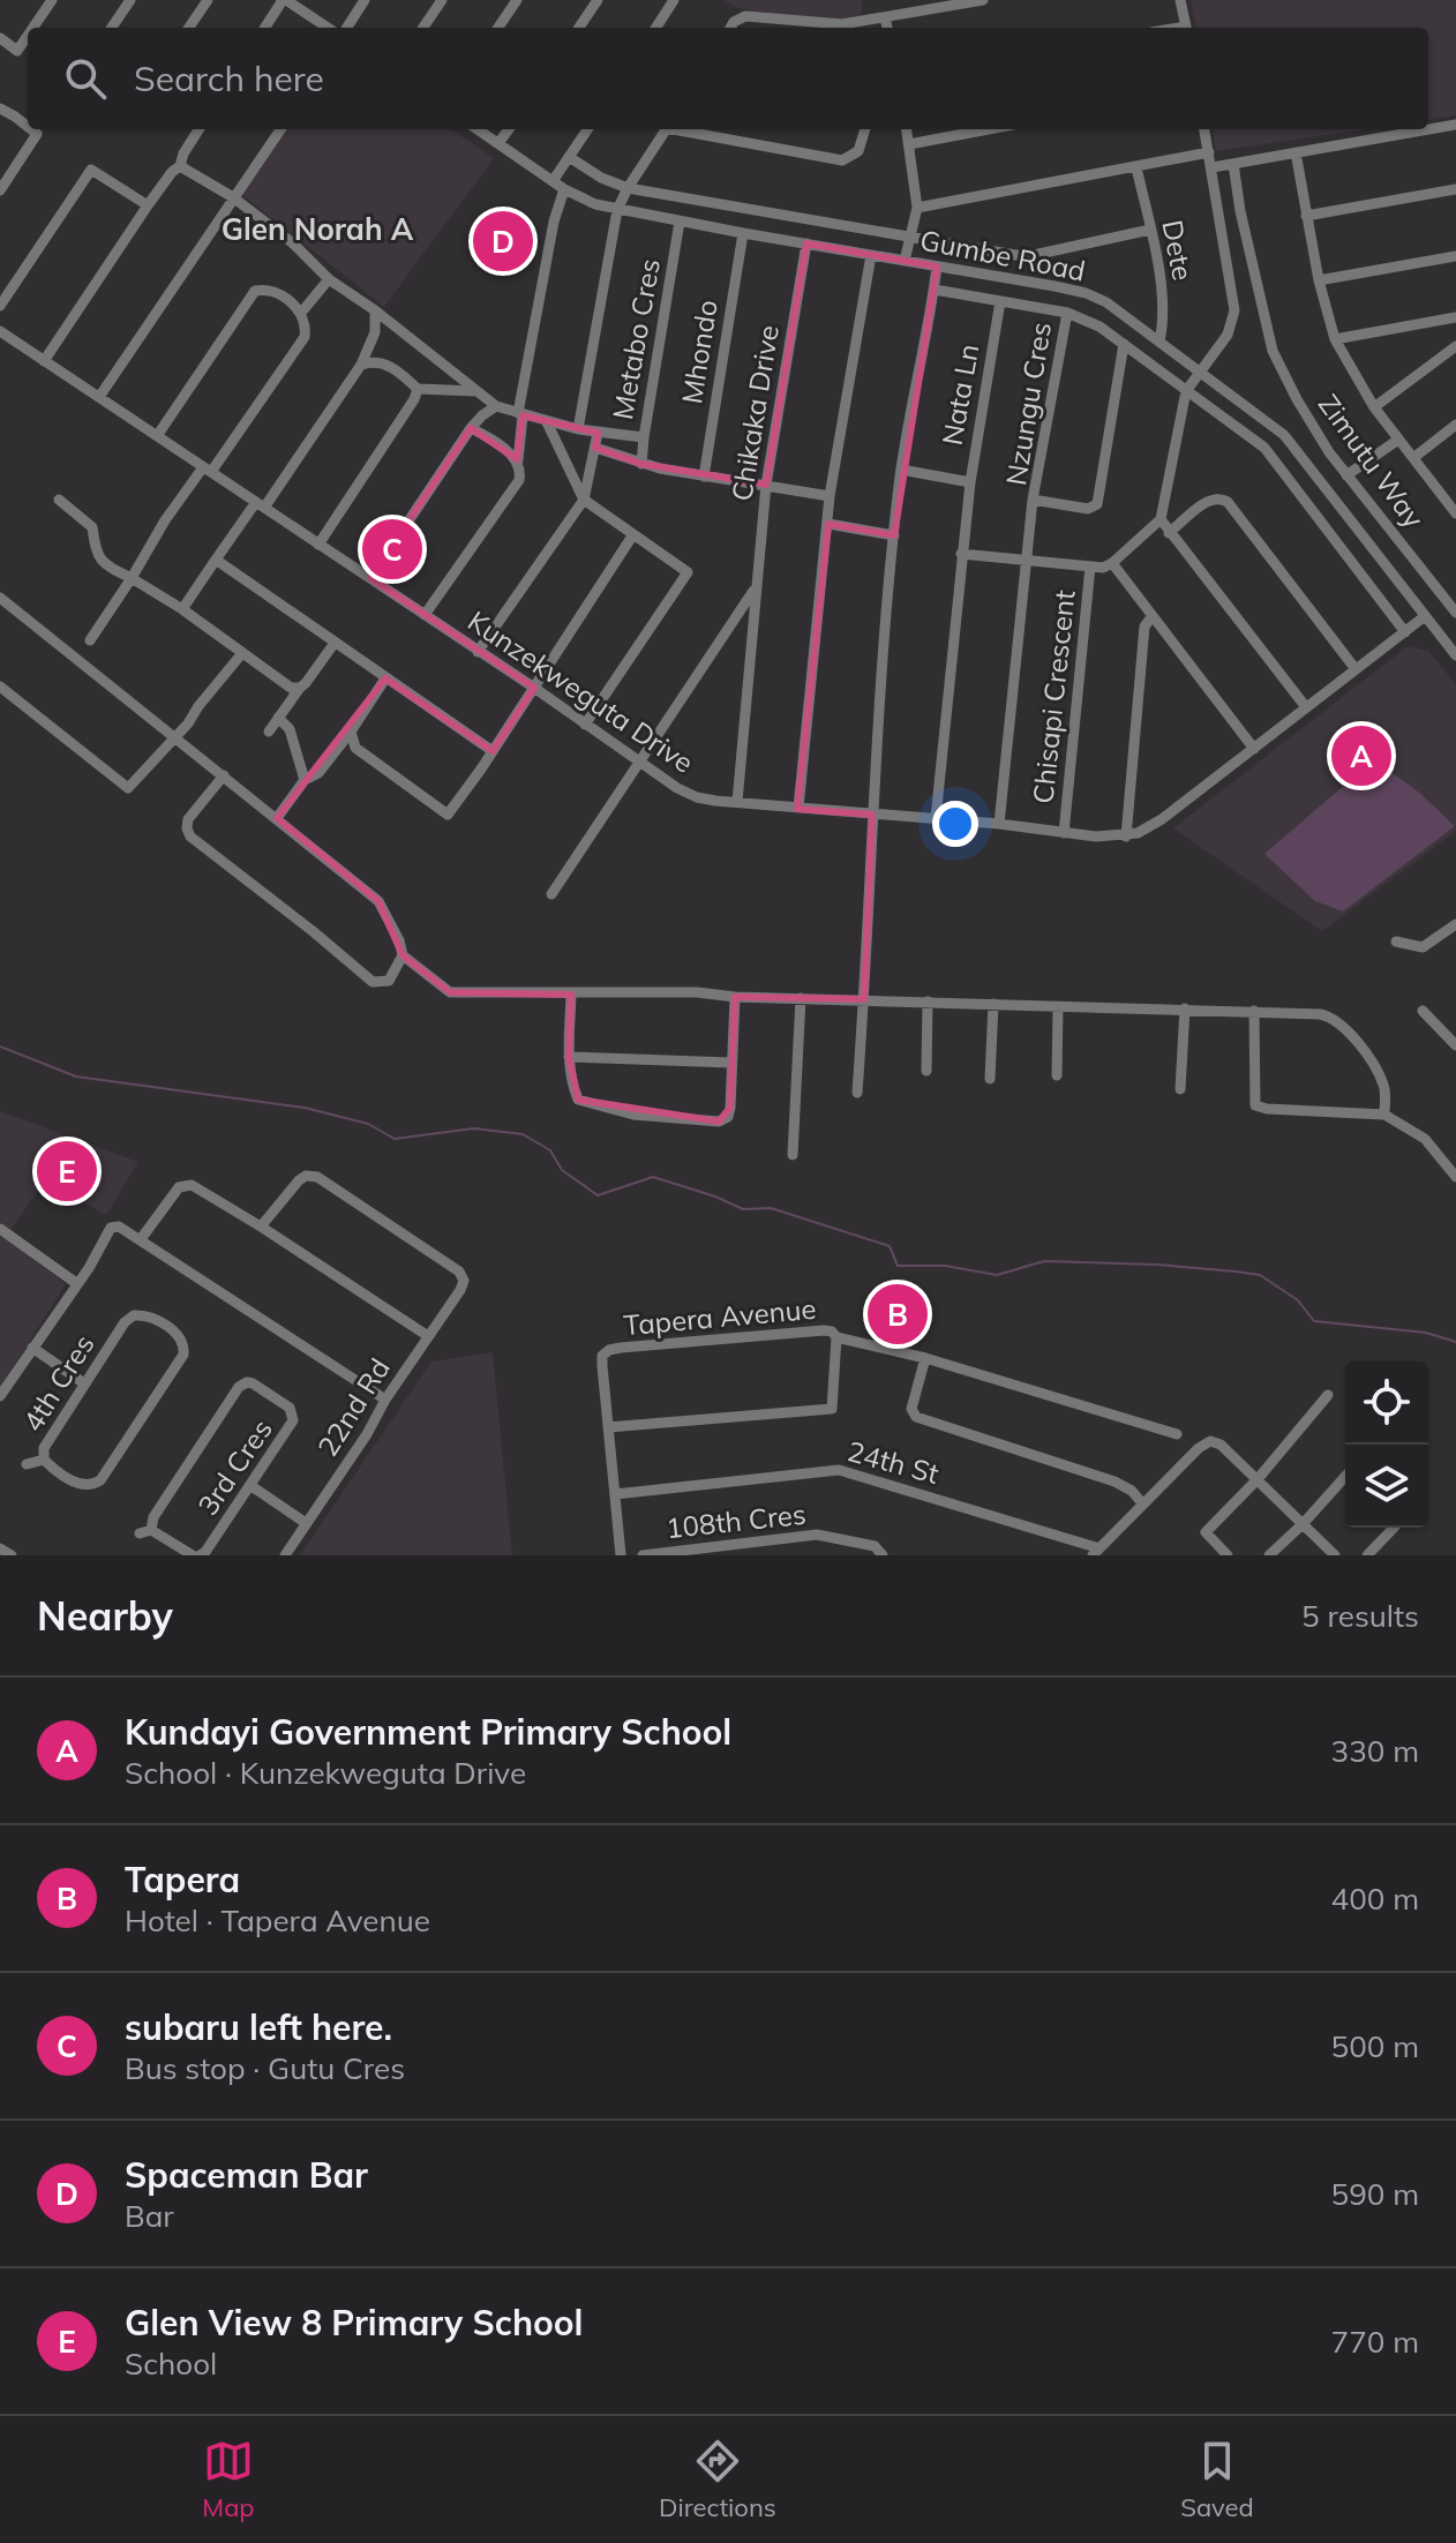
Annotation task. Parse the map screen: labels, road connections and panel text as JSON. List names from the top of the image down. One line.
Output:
{"streets":{"street":["Dete","Gumbe Road","Metabo Cres","Mhondo","Nata Ln","Nzungu Cres","Chikaka Drive","Zimutu Way","Kunzekweguta Drive","Chisapi Crescent","Tapera Avenue","4th Cres","22nd Rd","24th St","3rd Cres","108th Cres"]},"crossings":[["Dete","Gumbe Road"],["Gumbe Road","Metabo Cres"],["Gumbe Road","Mhondo"],["Gumbe Road","Chikaka Drive"],["Chikaka Drive","Kunzekweguta Drive"],["Kunzekweguta Drive","Chisapi Crescent"]],"districts":["Glen Norah A"],"page":{"search":"Search here","pins":["D","C","A","E","B"],"heading":["Nearby","5 results"],"list":[{"mark":"A","name":"Kundayi Government Primary School","note":"School · Kunzekweguta Drive","value":"330 m"},{"mark":"B","name":"Tapera","note":"Hotel · Tapera Avenue","value":"400 m"},{"mark":"C","name":"subaru left here.","note":"Bus stop · Gutu Cres","value":"500 m"},{"mark":"D","name":"Spaceman Bar","note":"Bar","value":"590 m"},{"mark":"E","name":"Glen View 8 Primary School","note":"School","value":"770 m"}],"nav":["Map","Directions","Saved"]}}
